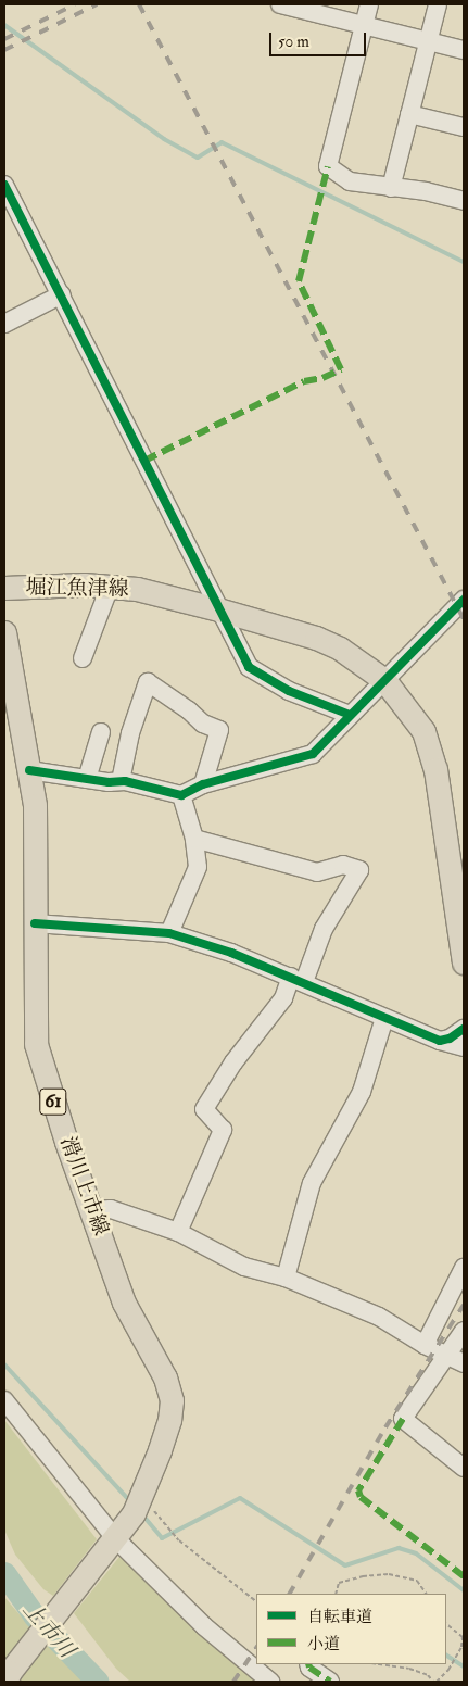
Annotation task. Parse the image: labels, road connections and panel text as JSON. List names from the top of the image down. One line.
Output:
{"streets":{"main road":["堀江魚津線","61","滑川上市線"]},"water":["上市川"],"legend":["自転車道","小道"],"scale_bar":"50 m"}
